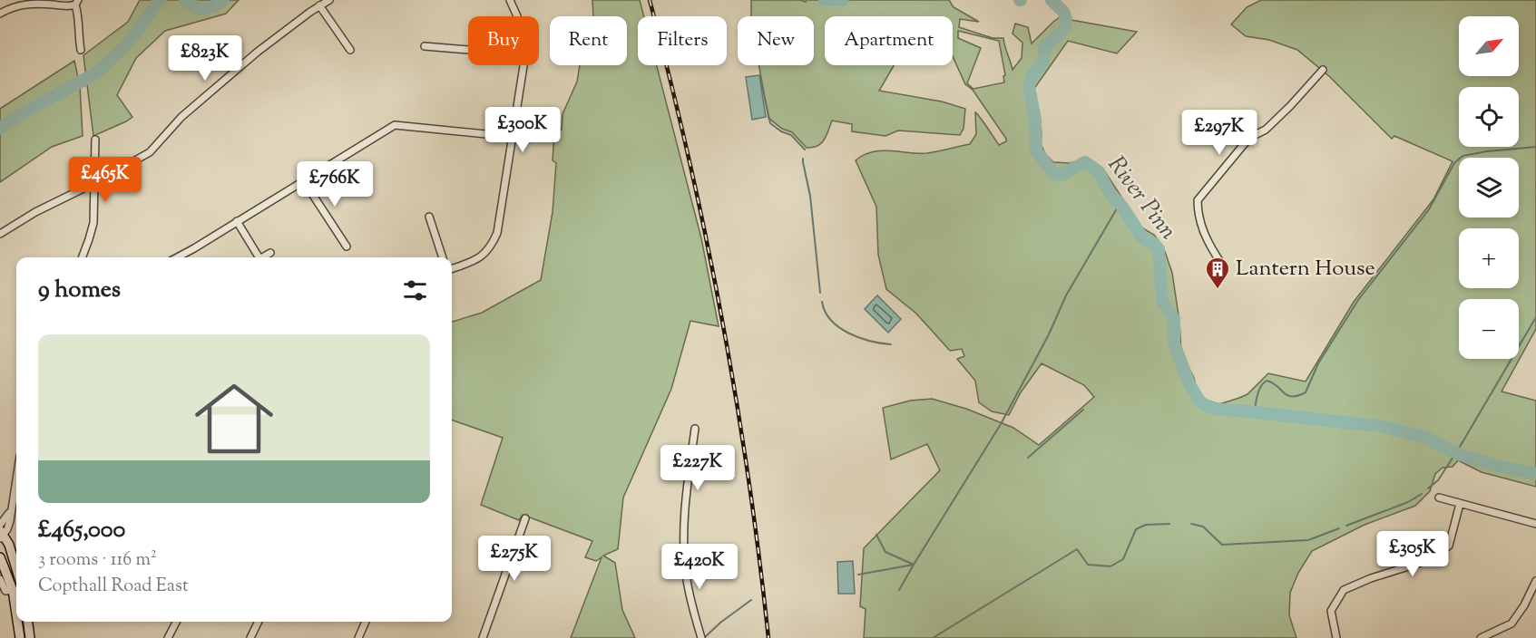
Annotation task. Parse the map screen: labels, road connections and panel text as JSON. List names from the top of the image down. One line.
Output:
{"water":["River Pinn"],"places":{"building":["Lantern House"]},"north":"top right","page":{"map_buttons":["+","−"],"chip":["Buy","Rent","Filters","New","Apartment"],"price":["£823K","£300K","£297K","£465K","£766K","£227K","£305K","£275K","£420K"],"heading":"9 homes","list":[{"name":"£465,000","note":"3 rooms · 116 m² · Copthall Road East"}]}}
